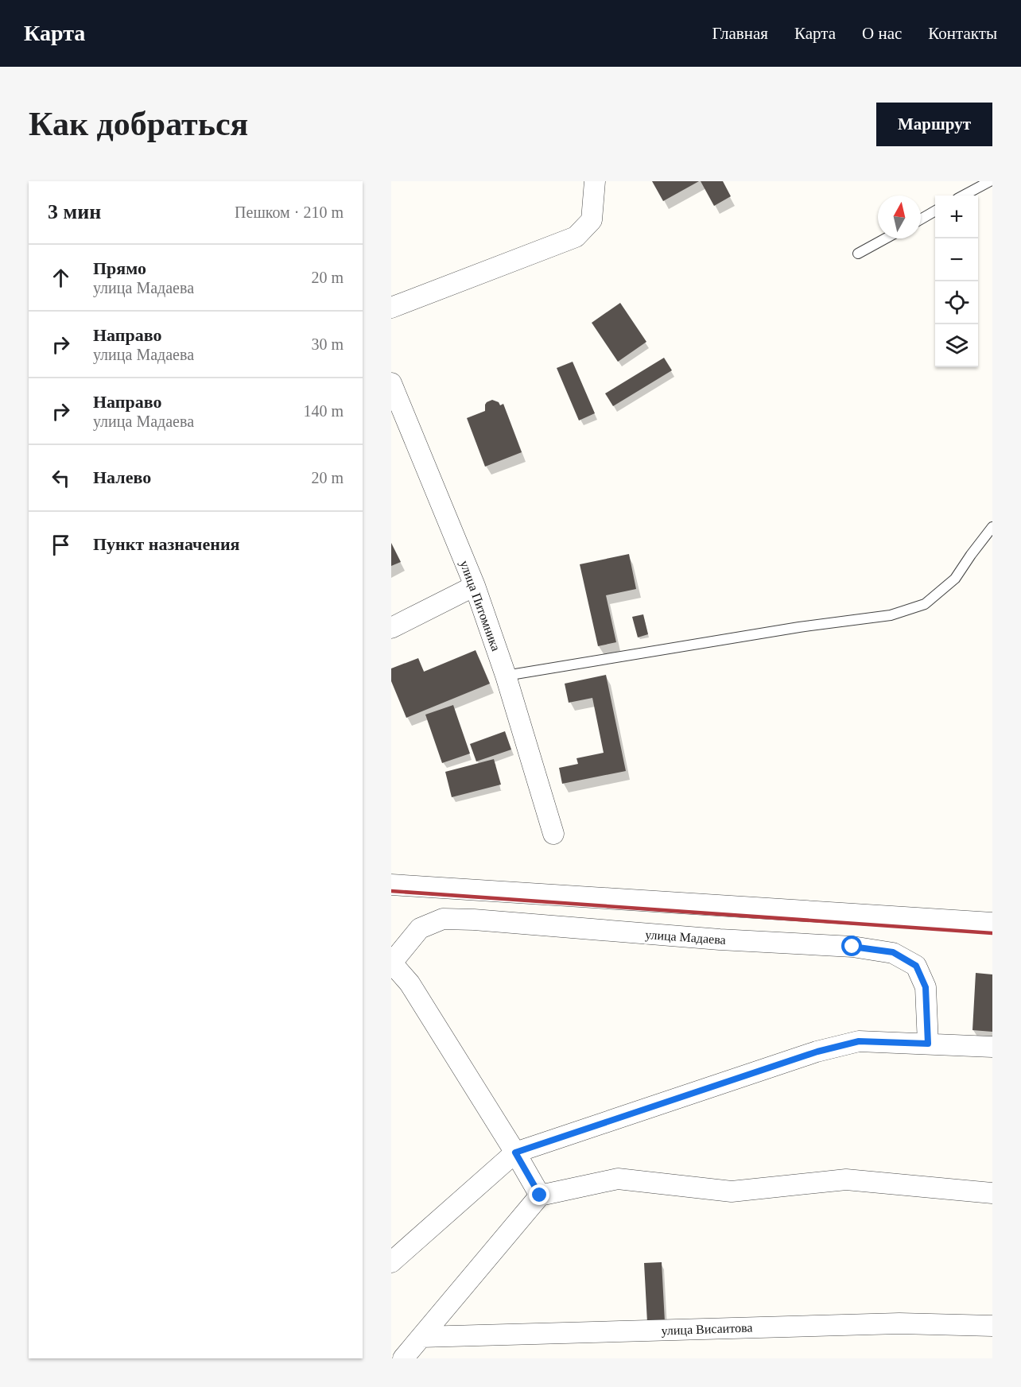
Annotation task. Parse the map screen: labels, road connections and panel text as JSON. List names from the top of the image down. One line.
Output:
{"streets":{"street":["улица Питомника","улица Мадаева","улица Висаитова"]},"north":"top","page":{"header":"Карта","nav":["Главная","Карта","О нас","Контакты"],"buttons":"Маршрут","title":"Как добраться","heading":["3 мин","Пешком · 210 m"],"map_buttons":["+","−"],"list":[["Прямо","улица Мадаева","20 m"],["Направо","улица Мадаева","30 m"],["Направо","улица Мадаева","140 m"],["Налево","20 m"],"Пункт назначения"]}}
